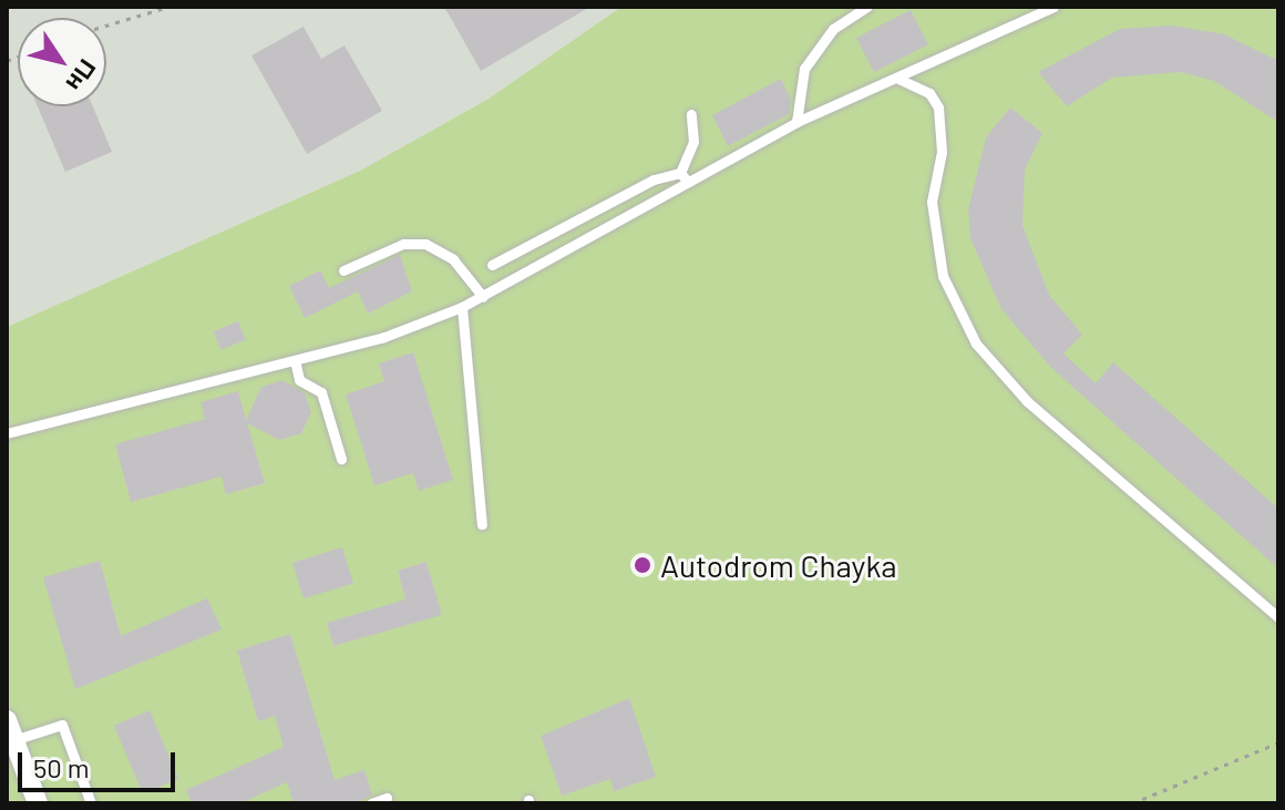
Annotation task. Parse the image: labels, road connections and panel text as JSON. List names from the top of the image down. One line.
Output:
{"places":["Autodrom Chayka"],"scale_bar":"50 m","north":"bottom right"}
